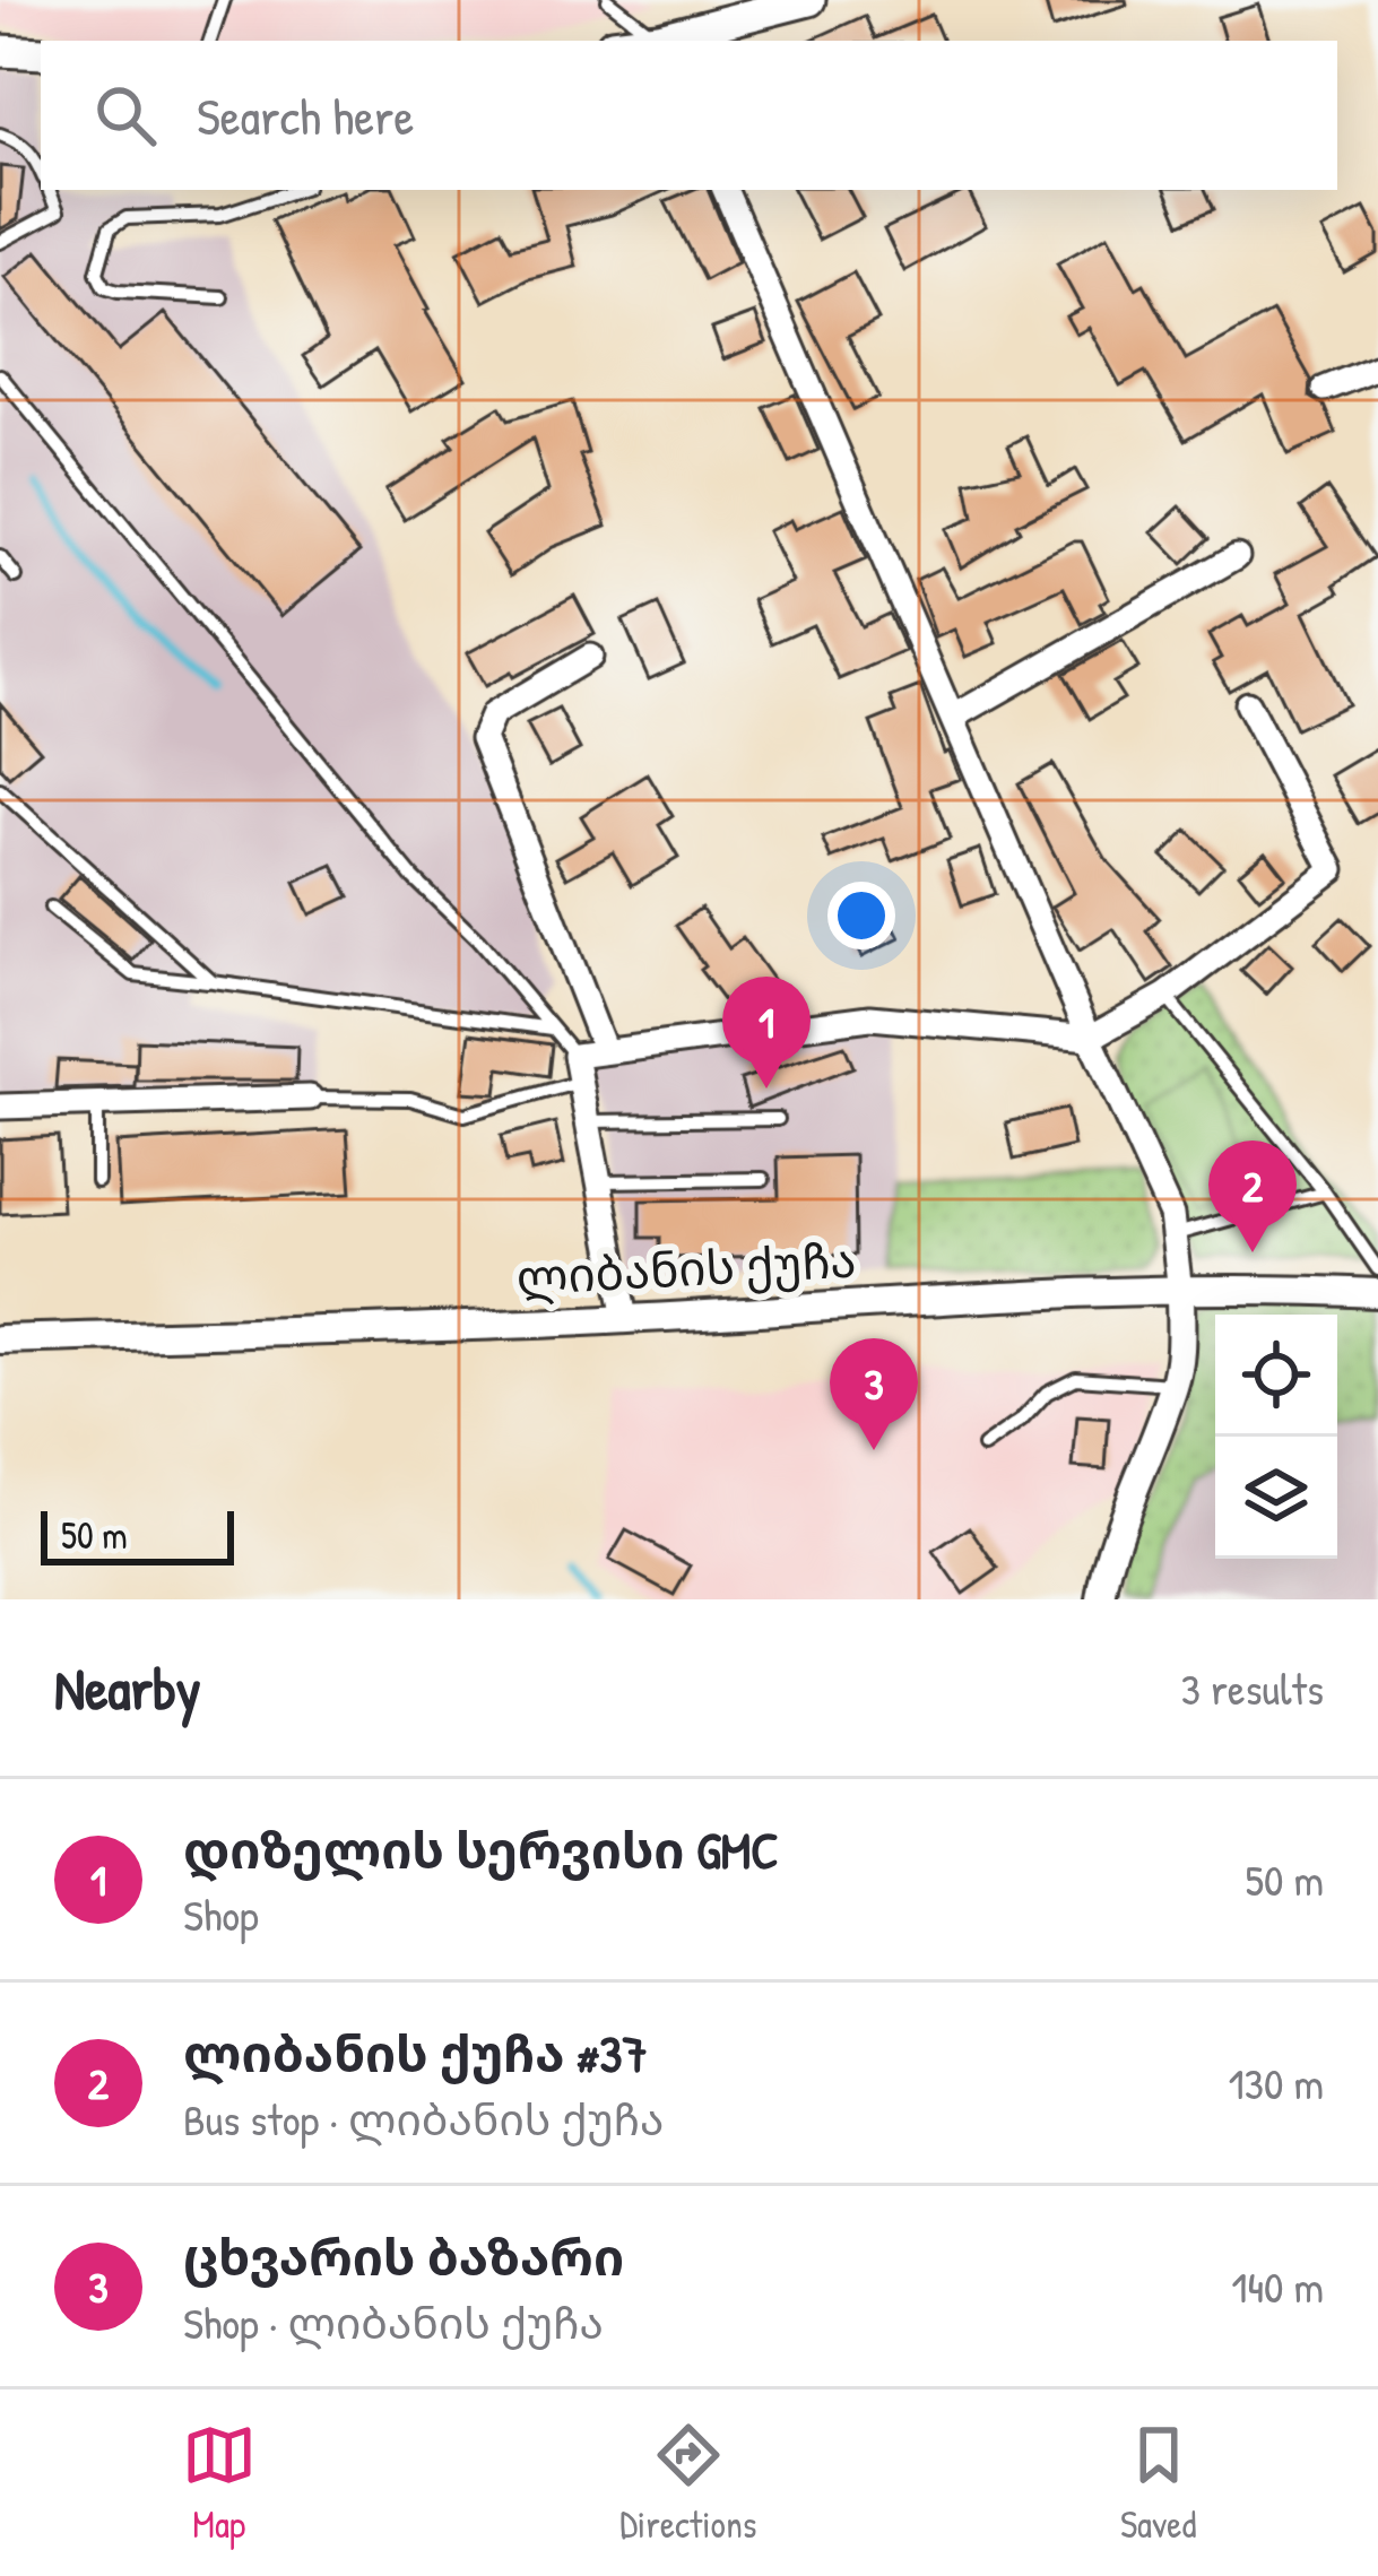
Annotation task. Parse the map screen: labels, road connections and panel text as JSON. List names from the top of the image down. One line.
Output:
{"streets":{"street":["ლიბანის ქუჩა"]},"scale_bar":"50 m","page":{"search":"Search here","pins":["1","2","3"],"scale":"50 m","heading":["Nearby","3 results"],"list":[{"mark":"1","name":"დიზელის სერვისი GMC","note":"Shop","value":"50 m"},{"mark":"2","name":"ლიბანის ქუჩა #37","note":"Bus stop · ლიბანის ქუჩა","value":"130 m"},{"mark":"3","name":"ცხვარის ბაზარი","note":"Shop · ლიბანის ქუჩა","value":"140 m"}],"nav":["Map","Directions","Saved"]}}
